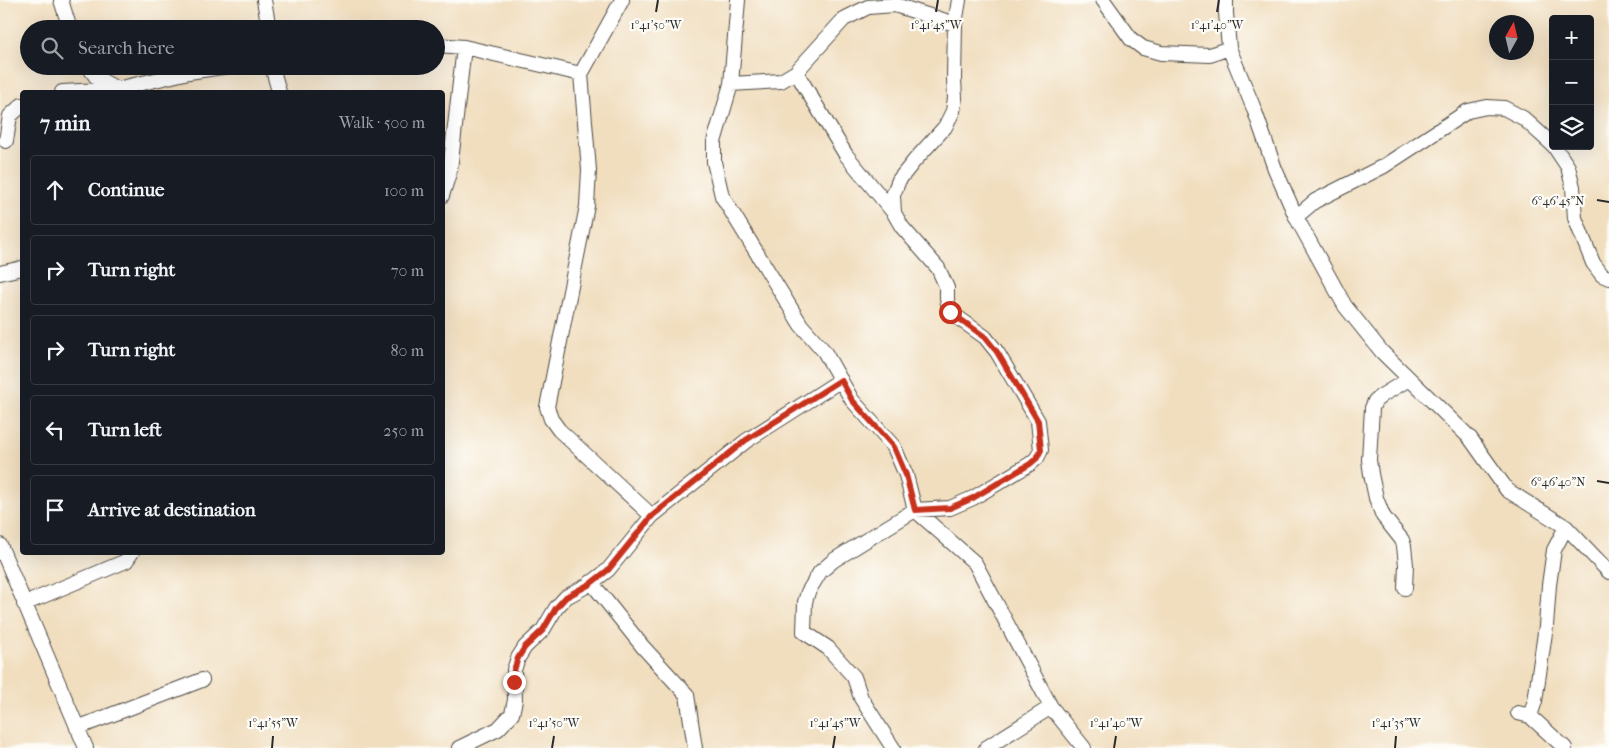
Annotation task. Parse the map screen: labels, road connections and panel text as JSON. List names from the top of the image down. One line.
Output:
{"north":"top","page":{"map_buttons":["+","−"],"search":"Search here","heading":["7 min","Walk · 500 m"],"list":[["Continue","100 m"],["Turn right","70 m"],["Turn right","80 m"],["Turn left","250 m"],"Arrive at destination"]},"coordinates":["1°41'50\"W","1°41'45\"W","1°41'40\"W","6°46'45\"N","6°46'40\"N","1°41'55\"W","1°41'35\"W"]}
